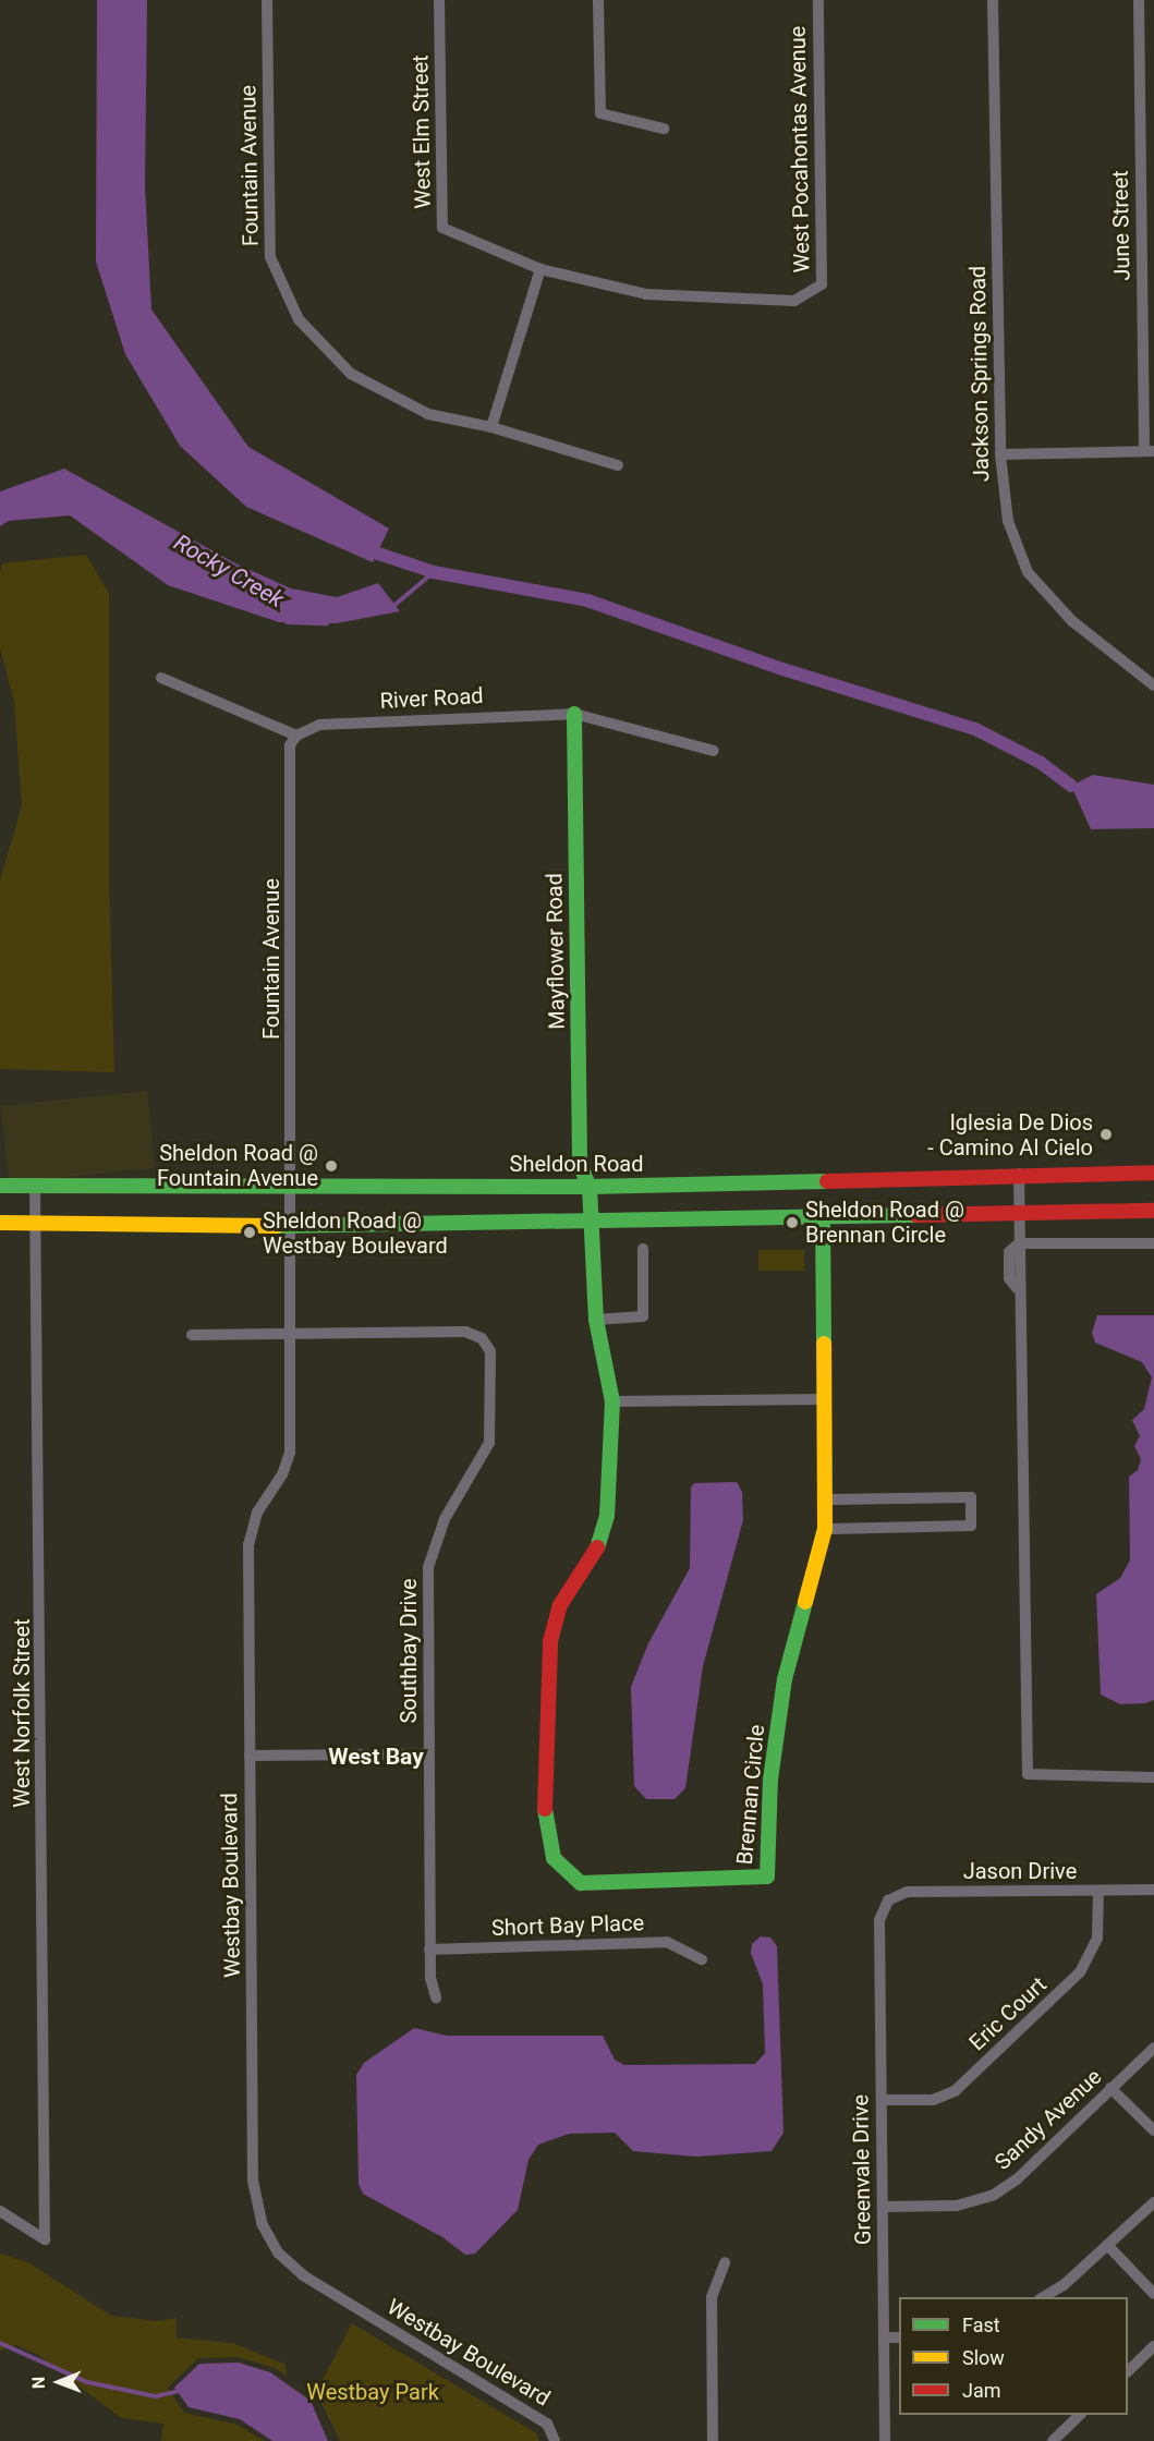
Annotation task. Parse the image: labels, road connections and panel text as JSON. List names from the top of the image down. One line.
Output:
{"streets":{"main road":["Mayflower Road","Sheldon Road","Brennan Circle"],"street":["West Elm Street","West Pocahontas Avenue","Fountain Avenue","June Street","Jackson Springs Road","River Road","Southbay Drive","West Norfolk Street","Jason Drive","Westbay Boulevard","Short Bay Place","Eric Court","Sandy Avenue","Greenvale Drive"]},"crossings":[["West Elm Street","West Pocahontas Avenue"],["Fountain Avenue","River Road"],["Fountain Avenue","Sheldon Road"],["Fountain Avenue","Westbay Boulevard"],["River Road","Mayflower Road"],["Mayflower Road","Sheldon Road"],["Mayflower Road","Brennan Circle"],["Sheldon Road","West Norfolk Street"],["Sheldon Road","Brennan Circle"],["Sheldon Road","Westbay Boulevard"],["Southbay Drive","Westbay Boulevard"],["Southbay Drive","Short Bay Place"],["Jason Drive","Eric Court"],["Jason Drive","Greenvale Drive"],["Eric Court","Greenvale Drive"],["Sandy Avenue","Greenvale Drive"]],"districts":["West Bay"],"water":["Rocky Creek"],"parks":["Westbay Park"],"places":["Iglesia De Dios - Camino Al Cielo","Sheldon Road @ Fountain Avenue","Sheldon Road @ Brennan Circle","Sheldon Road @ Westbay Boulevard"],"legend":["Fast","Slow","Jam"],"north":"left"}
